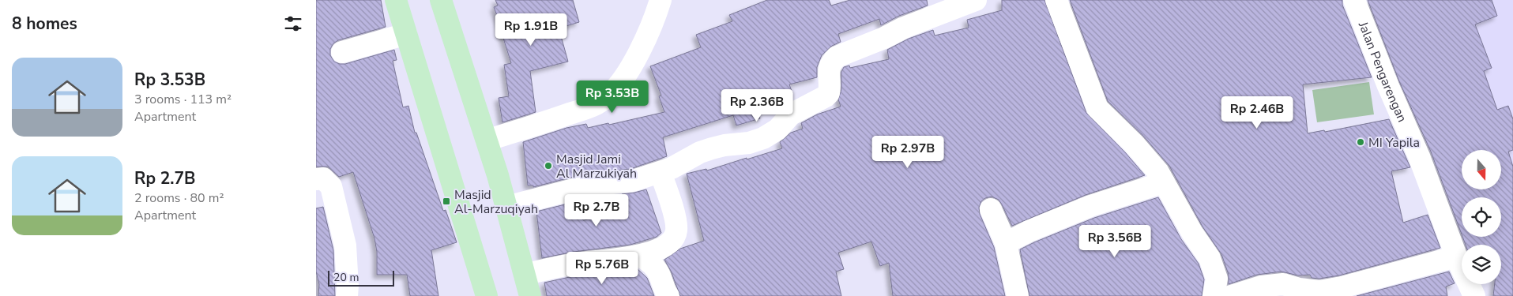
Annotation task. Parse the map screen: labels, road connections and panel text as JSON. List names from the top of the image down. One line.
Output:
{"streets":{"street":["Jalan Pengarengan"]},"places":{"other":["MI Yapila","Masjid Jami Al Marzukiyah"],"transit":["Masjid Al-Marzuqiyah"]},"scale_bar":"20 m","north":"bottom","page":{"heading":"8 homes","price":["Rp 1.91B","Rp 3.53B","Rp 2.36B","Rp 2.46B","Rp 2.97B","Rp 2.7B","Rp 3.56B","Rp 5.76B"],"list":[{"name":"Rp 3.53B","note":"3 rooms · 113 m² · Apartment"},{"name":"Rp 2.7B","note":"2 rooms · 80 m² · Apartment"}],"scale":"20 m"}}
